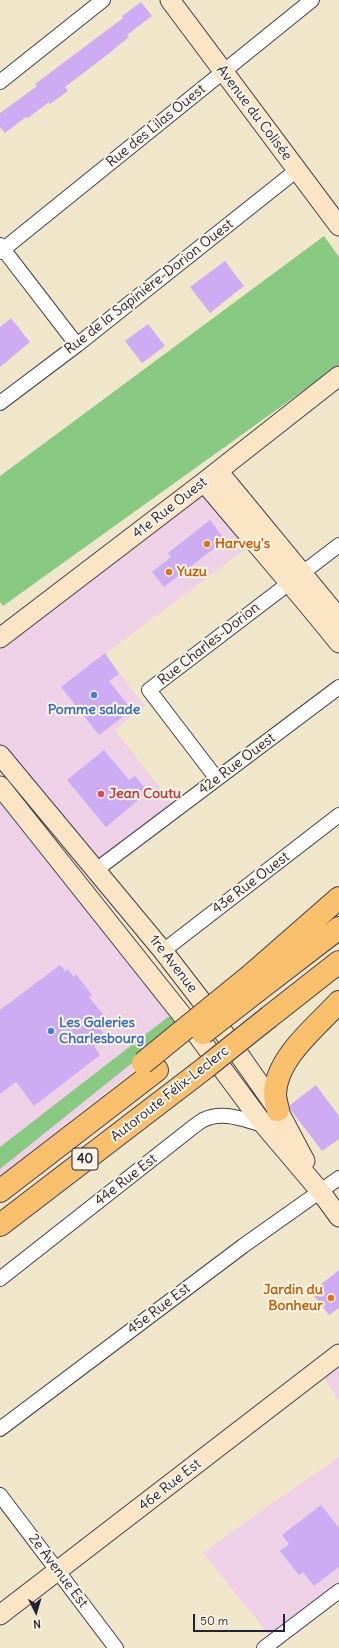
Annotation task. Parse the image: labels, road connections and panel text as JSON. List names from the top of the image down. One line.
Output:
{"streets":{"highway":["Autoroute Félix-Leclerc","40"],"street":["Avenue du Colisée","Rue des Lilas Ouest","Rue de la Sapinière-Dorion Ouest","41e Rue Ouest","Rue Charles-Dorion","42e Rue Ouest","43e Rue Ouest","1re Avenue","44e Rue Est","45e Rue Est","46e Rue Est","2e Avenue Est"]},"crossings":[["Avenue du Colisée","Rue des Lilas Ouest"],["Avenue du Colisée","Rue de la Sapinière-Dorion Ouest"],["Rue Charles-Dorion","42e Rue Ouest"],["42e Rue Ouest","1re Avenue"],["43e Rue Ouest","1re Avenue"],["1re Avenue","44e Rue Est"],["1re Avenue","45e Rue Est"],["46e Rue Est","2e Avenue Est"]],"places":["Harvey's","Yuzu","Pomme salade","Jean Coutu","Les Galeries Charlesbourg","Jardin du Bonheur"],"scale_bar":"50 m","north":"bottom"}
